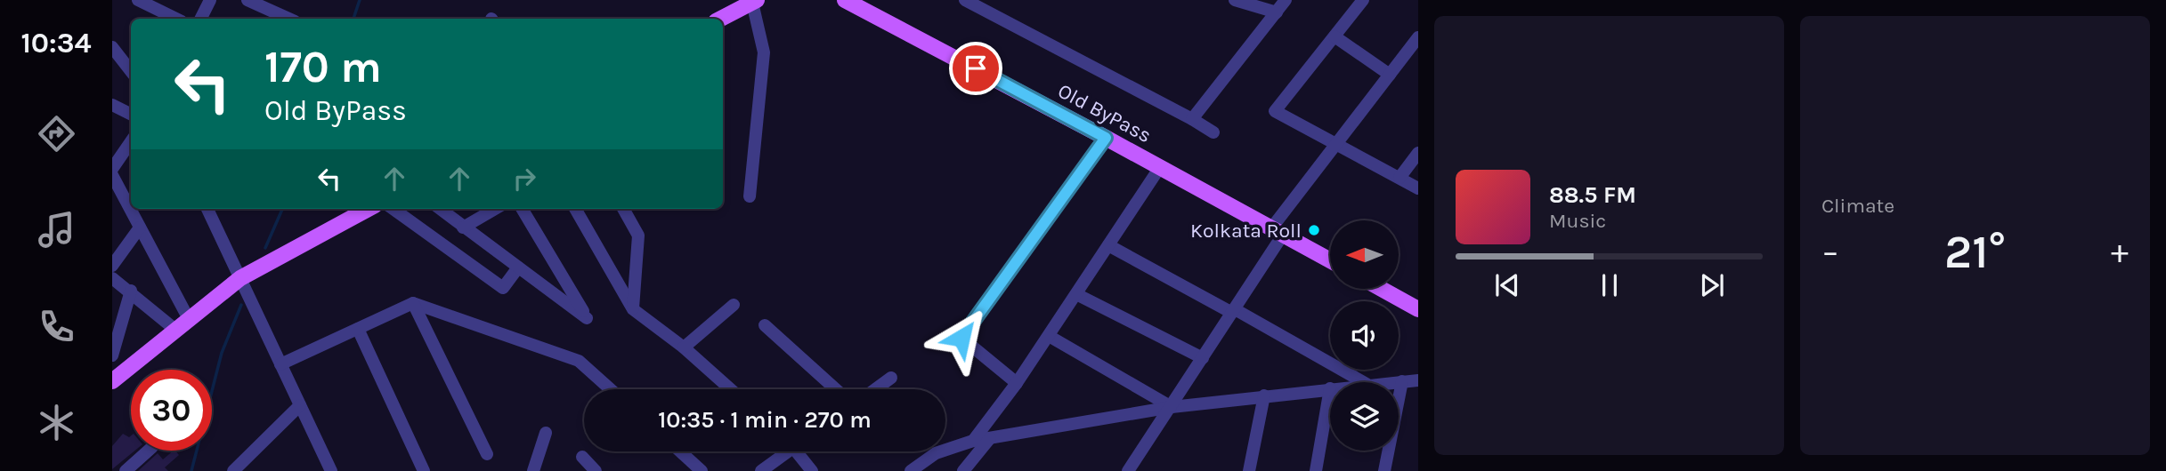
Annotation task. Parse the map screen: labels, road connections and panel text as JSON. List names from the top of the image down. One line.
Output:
{"streets":{"main road":["Old ByPass"]},"places":["Kolkata Roll"],"north":"left","page":{"tabs":"10:34","tile":"Climate","turn":["170 m","Old ByPass"],"song":["88.5 FM","Music"],"heat":["−","21°","+"],"limit":"30","trip":"10:35 · 1 min · 270 m"}}
